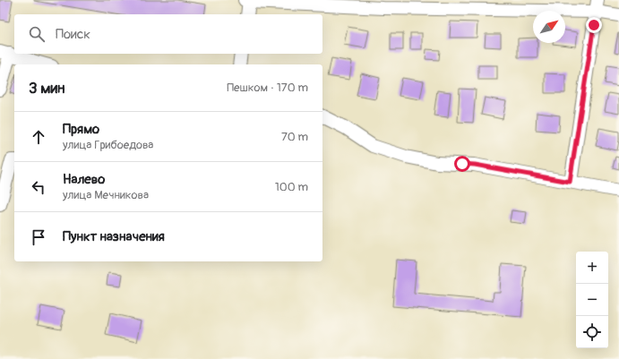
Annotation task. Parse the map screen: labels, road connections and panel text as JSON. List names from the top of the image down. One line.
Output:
{"north":"top right","page":{"search":"Поиск","heading":["3 мин","Пешком · 170 m"],"list":[["Прямо","улица Грибоедова","70 m"],["Налево","улица Мечникова","100 m"],"Пункт назначения"],"map_buttons":["+","−"]}}
